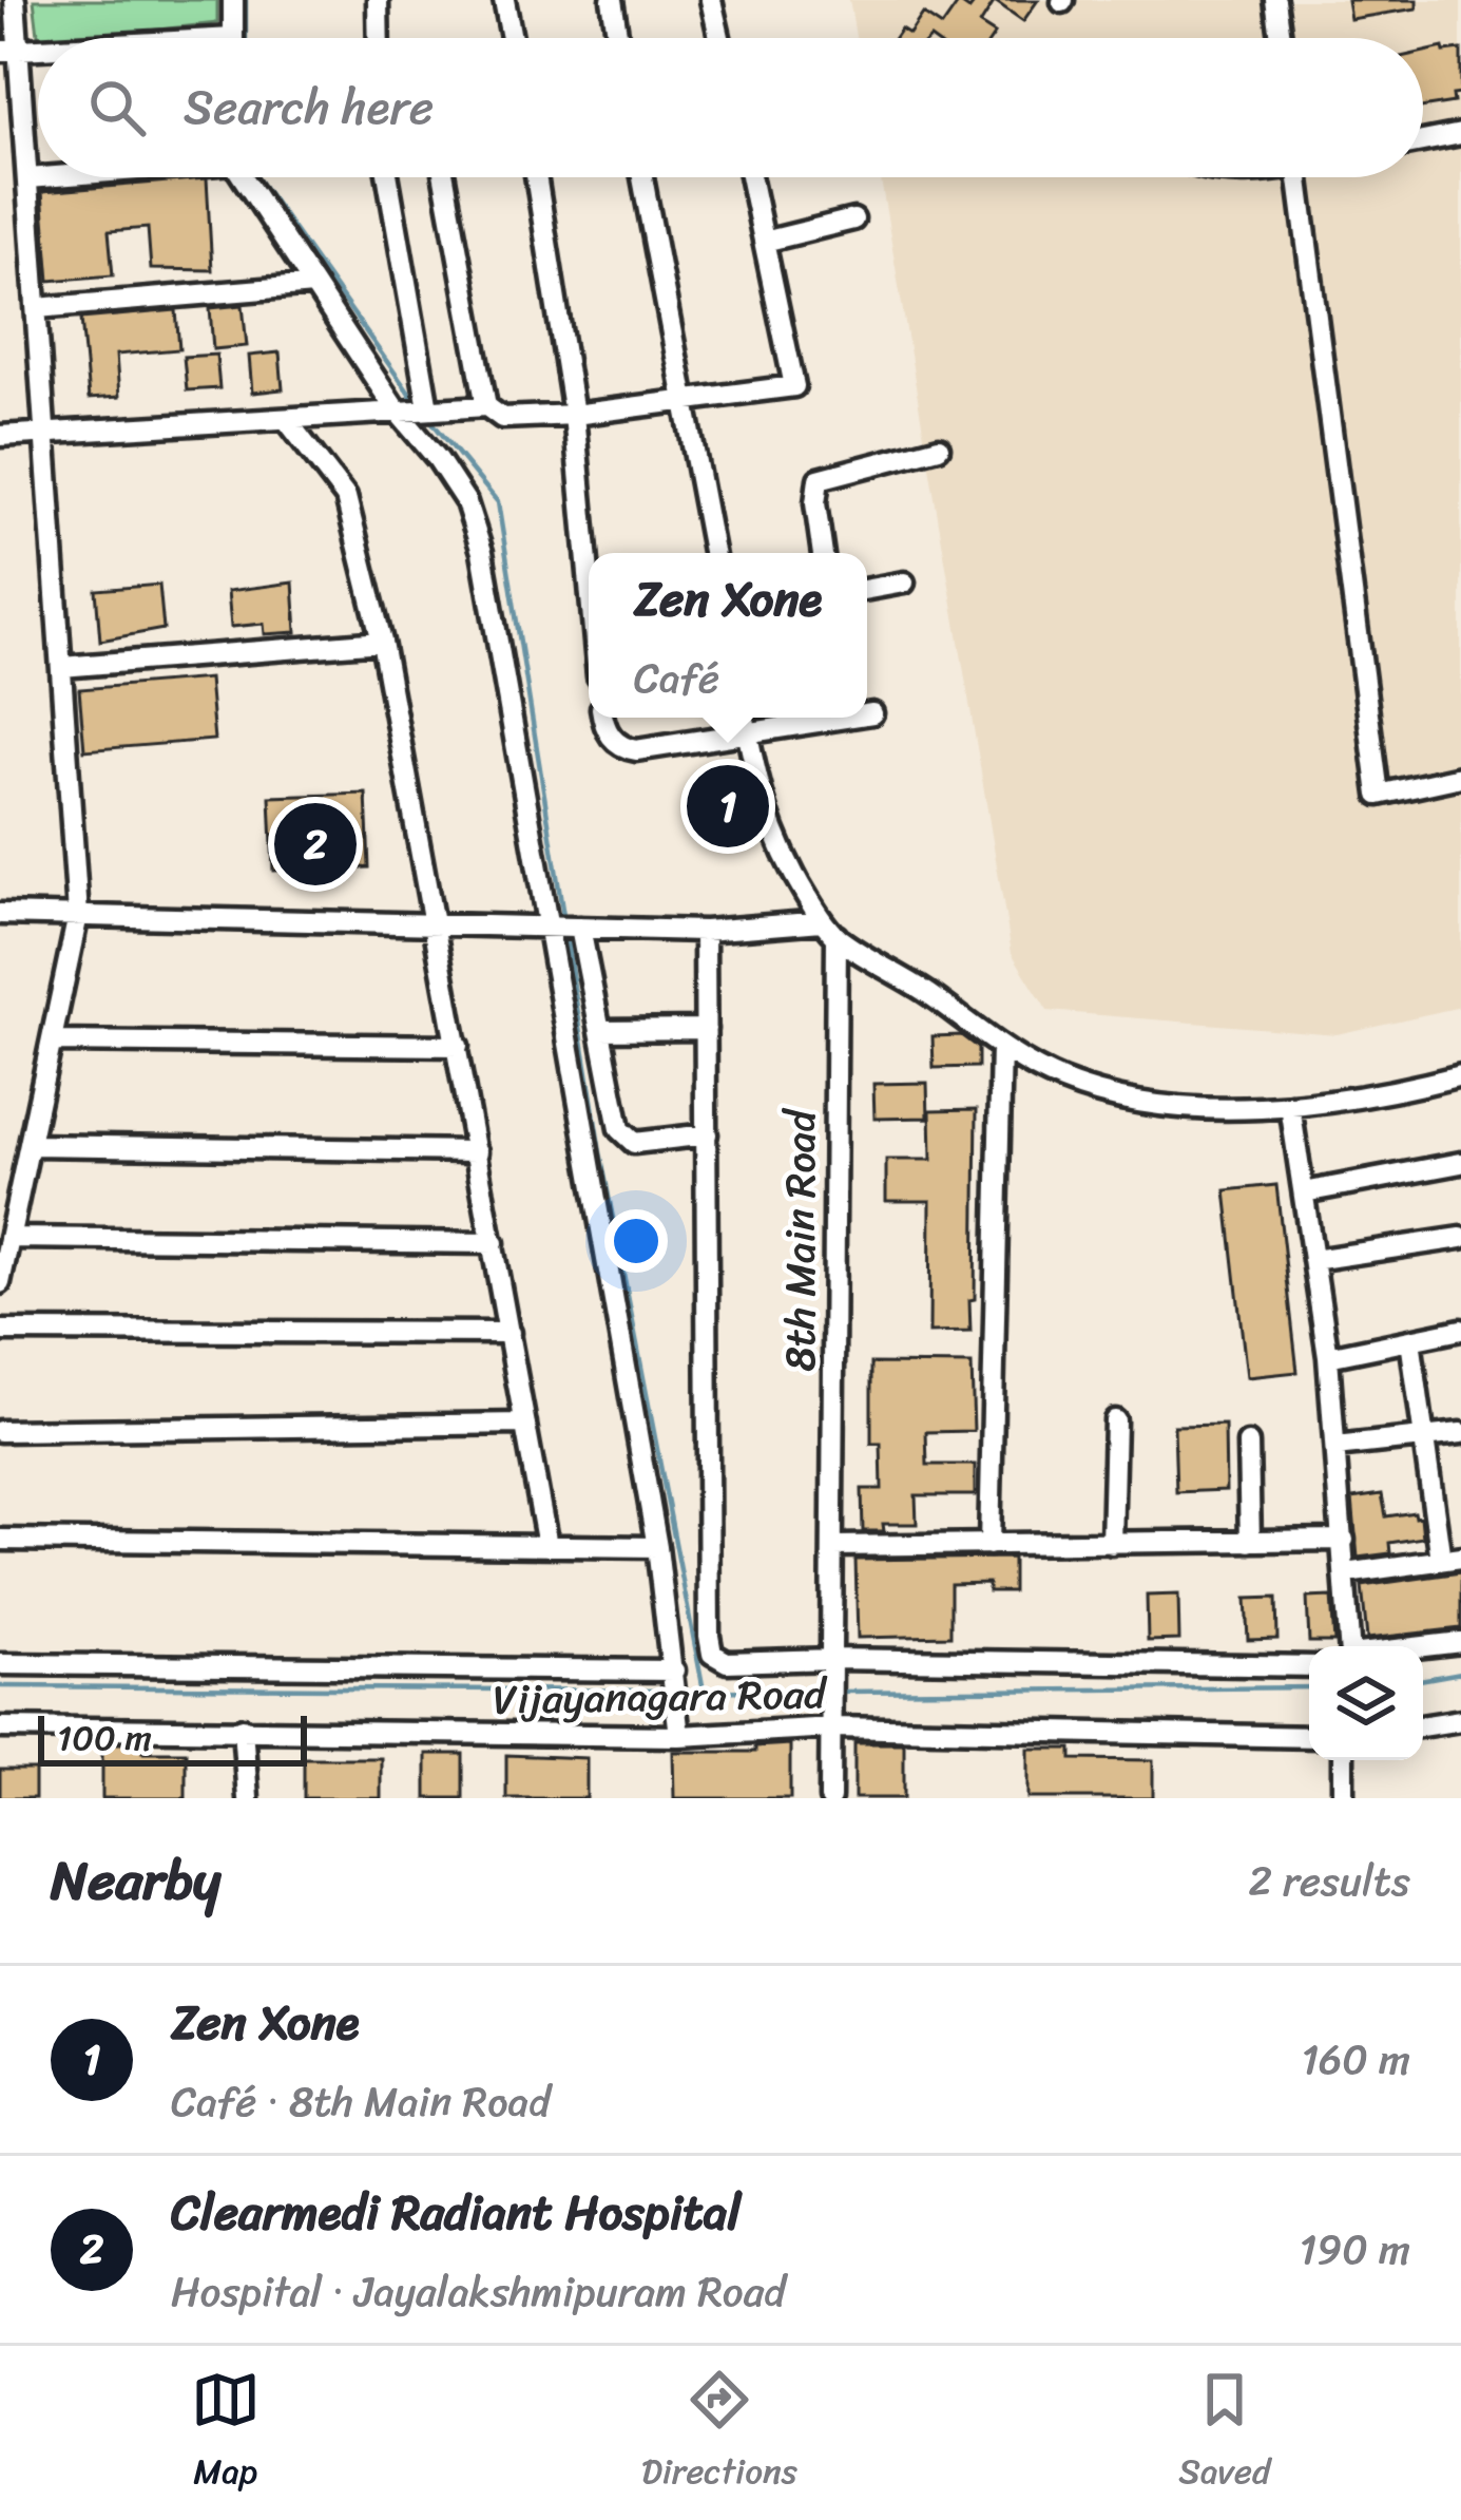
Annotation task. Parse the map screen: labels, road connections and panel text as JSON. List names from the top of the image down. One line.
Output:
{"streets":{"street":["8th Main Road","Vijayanagara Road"]},"crossings":[["8th Main Road","Vijayanagara Road"]],"scale_bar":"100 m","page":{"search":"Search here","popup":["Zen Xone","Café"],"pins":["1","2"],"scale":"100 m","heading":["Nearby","2 results"],"list":[{"mark":"1","name":"Zen Xone","note":"Café · 8th Main Road","value":"160 m"},{"mark":"2","name":"Clearmedi Radiant Hospital","note":"Hospital · Jayalakshmipuram Road","value":"190 m"}],"nav":["Map","Directions","Saved"]}}
